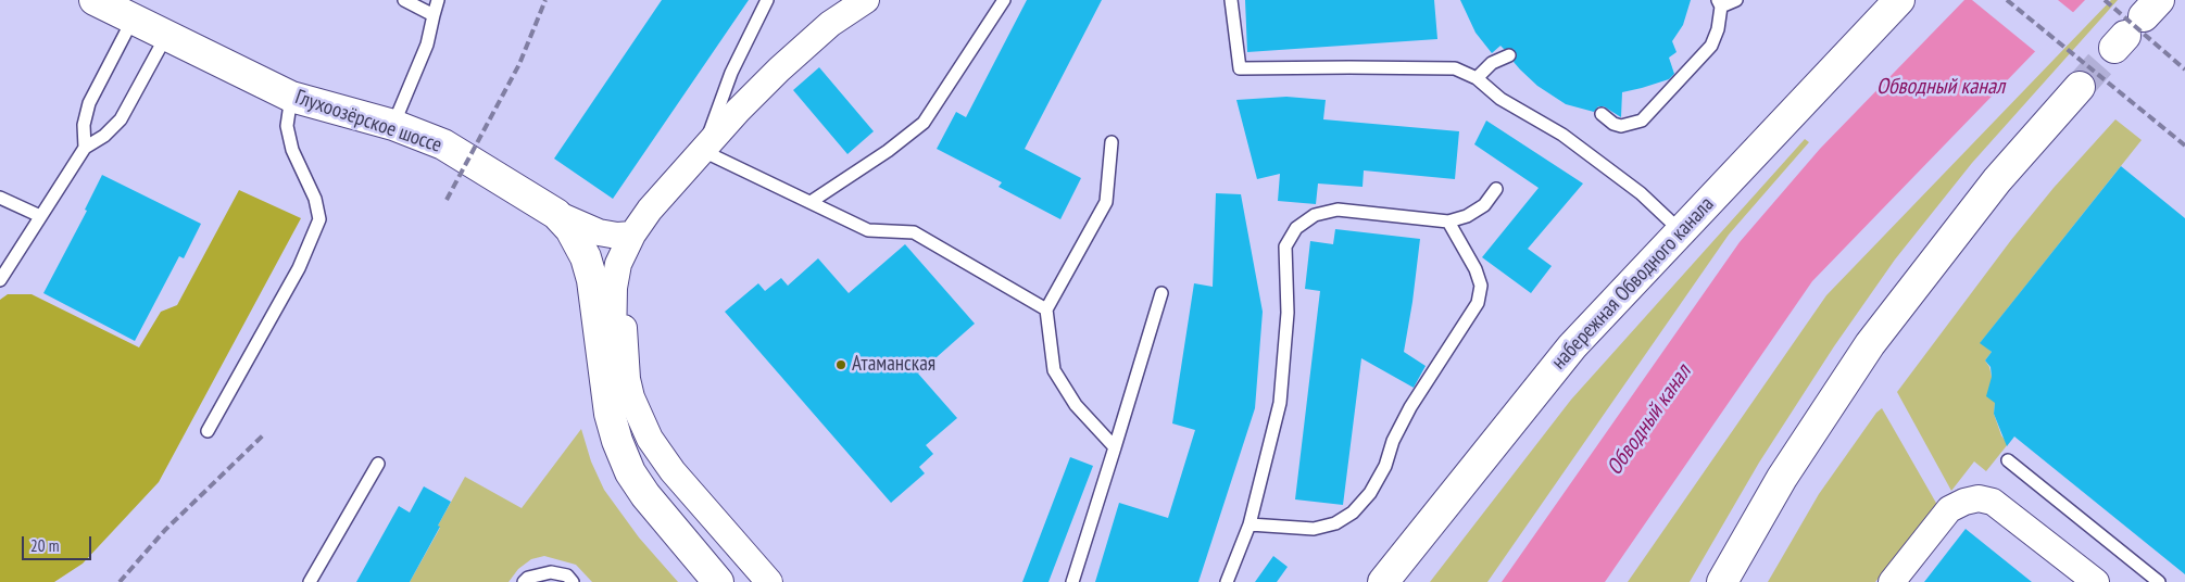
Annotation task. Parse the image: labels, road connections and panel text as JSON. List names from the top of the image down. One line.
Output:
{"streets":{"main road":["Глухоозёрское шоссе","набережная Обводного канала"]},"water":["Обводный канал"],"places":["Атаманская"],"scale_bar":"20 m"}
